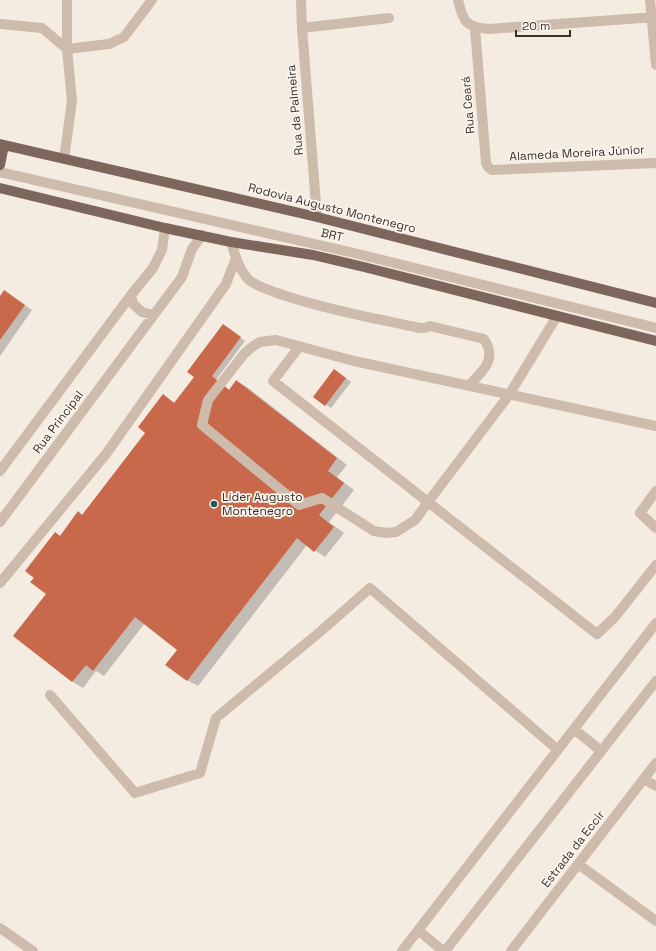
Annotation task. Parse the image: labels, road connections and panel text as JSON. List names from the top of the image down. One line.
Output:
{"streets":{"main road":["Rodovia Augusto Montenegro"],"street":["Rua Ceará","Rua da Palmeira","Alameda Moreira Júnior","BRT","Rua Principal","Estrada da Eccir"]},"crossings":[["Rua Ceará","Alameda Moreira Júnior"],["Rua da Palmeira","Rodovia Augusto Montenegro"]],"places":["Líder Augusto Montenegro"],"scale_bar":"20 m"}
